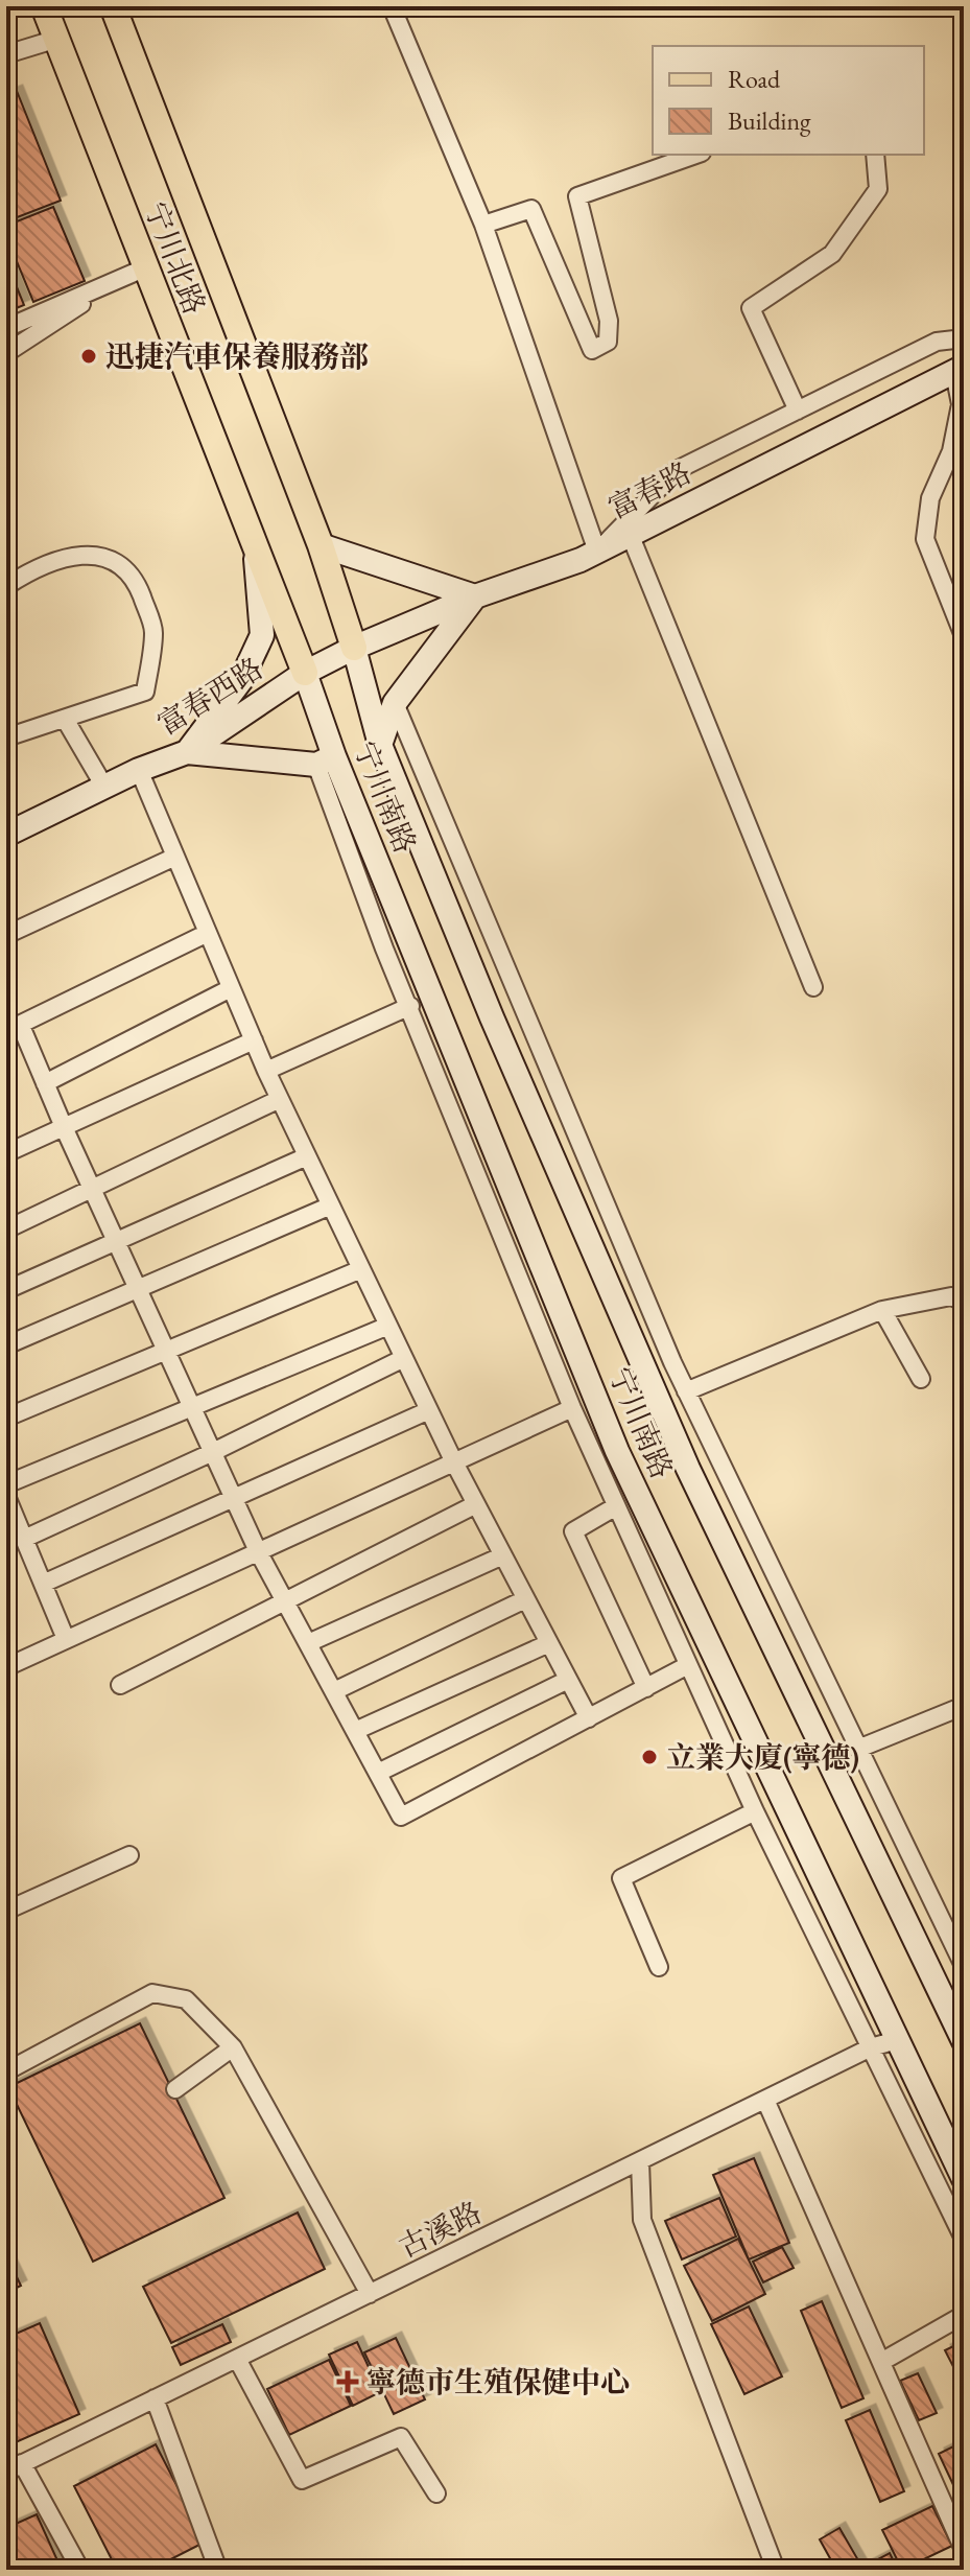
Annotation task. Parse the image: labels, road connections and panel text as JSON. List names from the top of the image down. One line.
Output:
{"streets":{"main road":["宁川北路","富春路","富春西路","宁川南路"],"street":["古溪路"]},"crossings":[["宁川北路","富春路"],["宁川北路","富春西路"],["宁川北路","宁川南路"],["富春路","富春西路"],["富春路","宁川南路"],["富春西路","宁川南路"],["宁川南路","古溪路"]],"places":{"other":["迅捷汽車保養服務部","立業大廈(寧德)"],"health":["寧德市生殖保健中心"]},"legend":["Road","Building"]}
